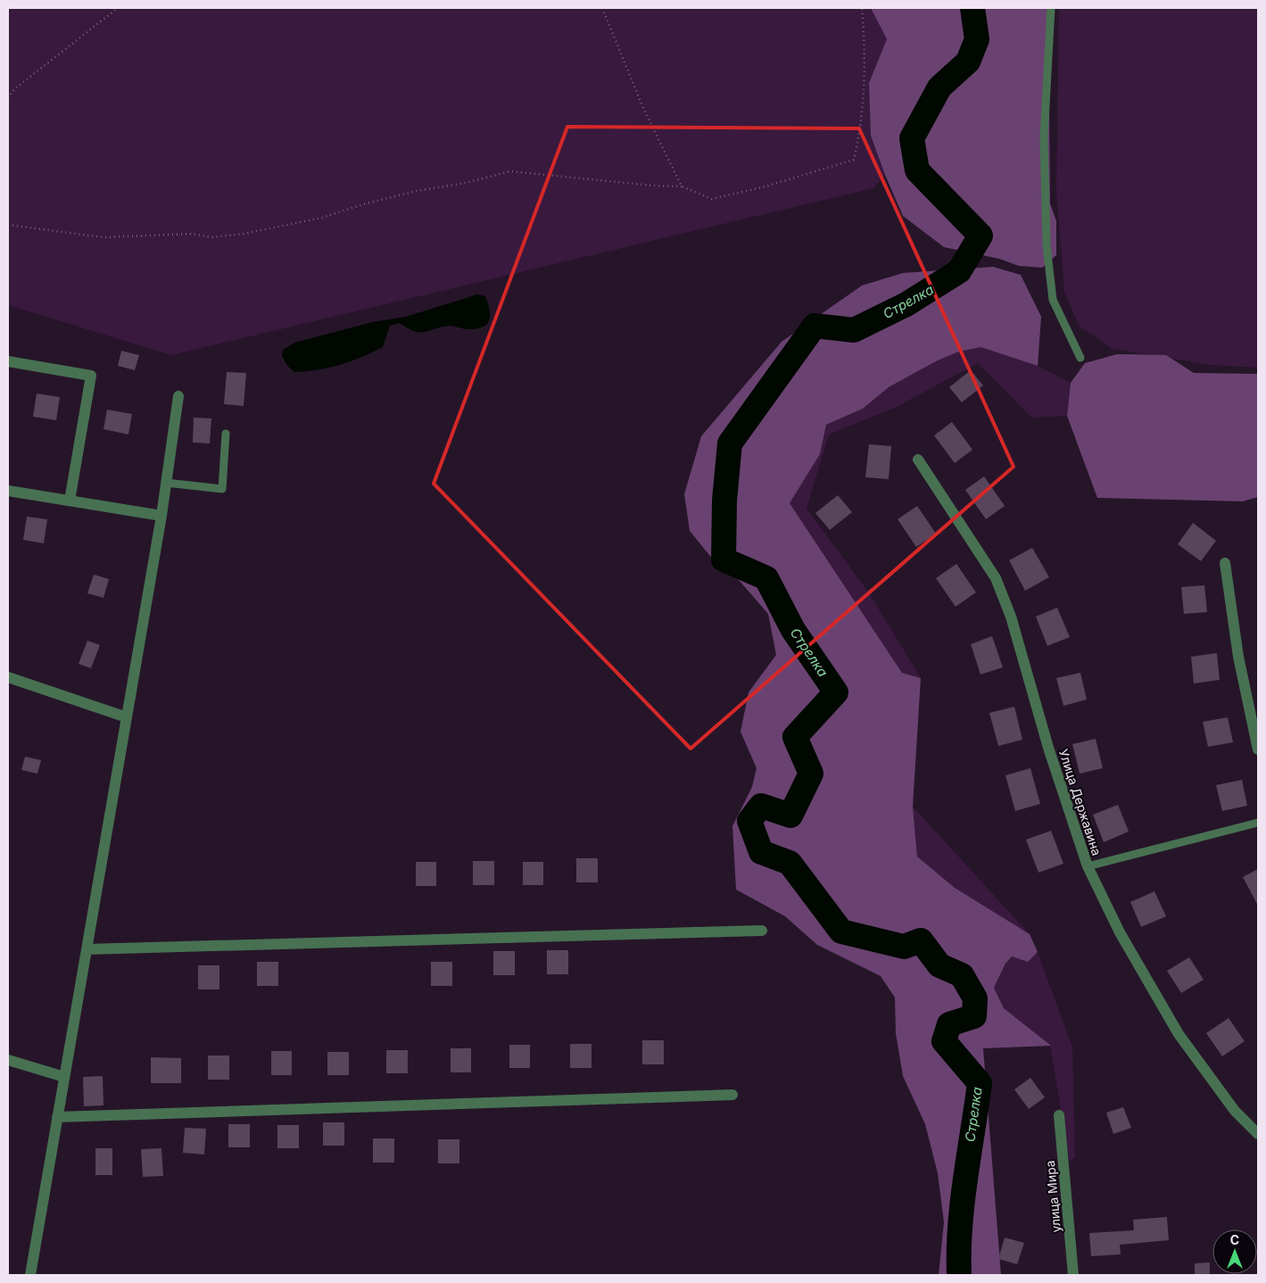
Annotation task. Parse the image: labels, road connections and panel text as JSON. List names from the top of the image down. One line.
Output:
{"streets":{"street":["Улица Державина","улица Мира"]},"water":["Стрелка"],"north":"top"}
